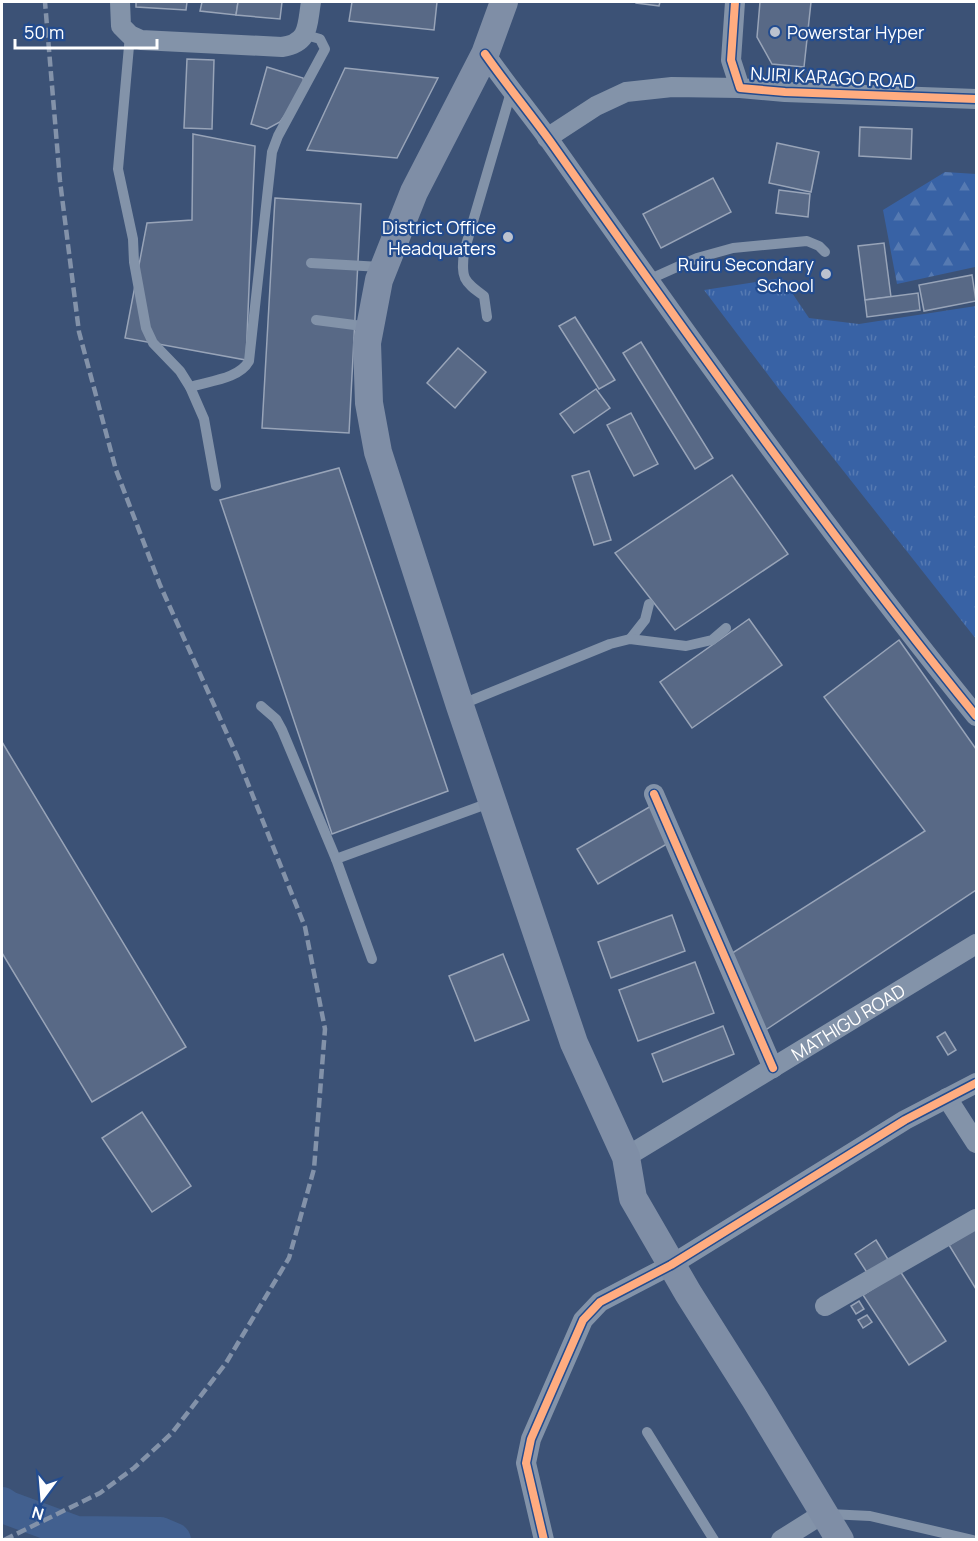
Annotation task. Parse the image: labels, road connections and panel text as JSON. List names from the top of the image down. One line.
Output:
{"streets":{"street":["NJIRI KARAGO ROAD","MATHIGU ROAD"]},"places":["Powerstar Hyper","District Office Headquaters","Ruiru Secondary School"],"scale_bar":"50 m","north":"bottom"}
